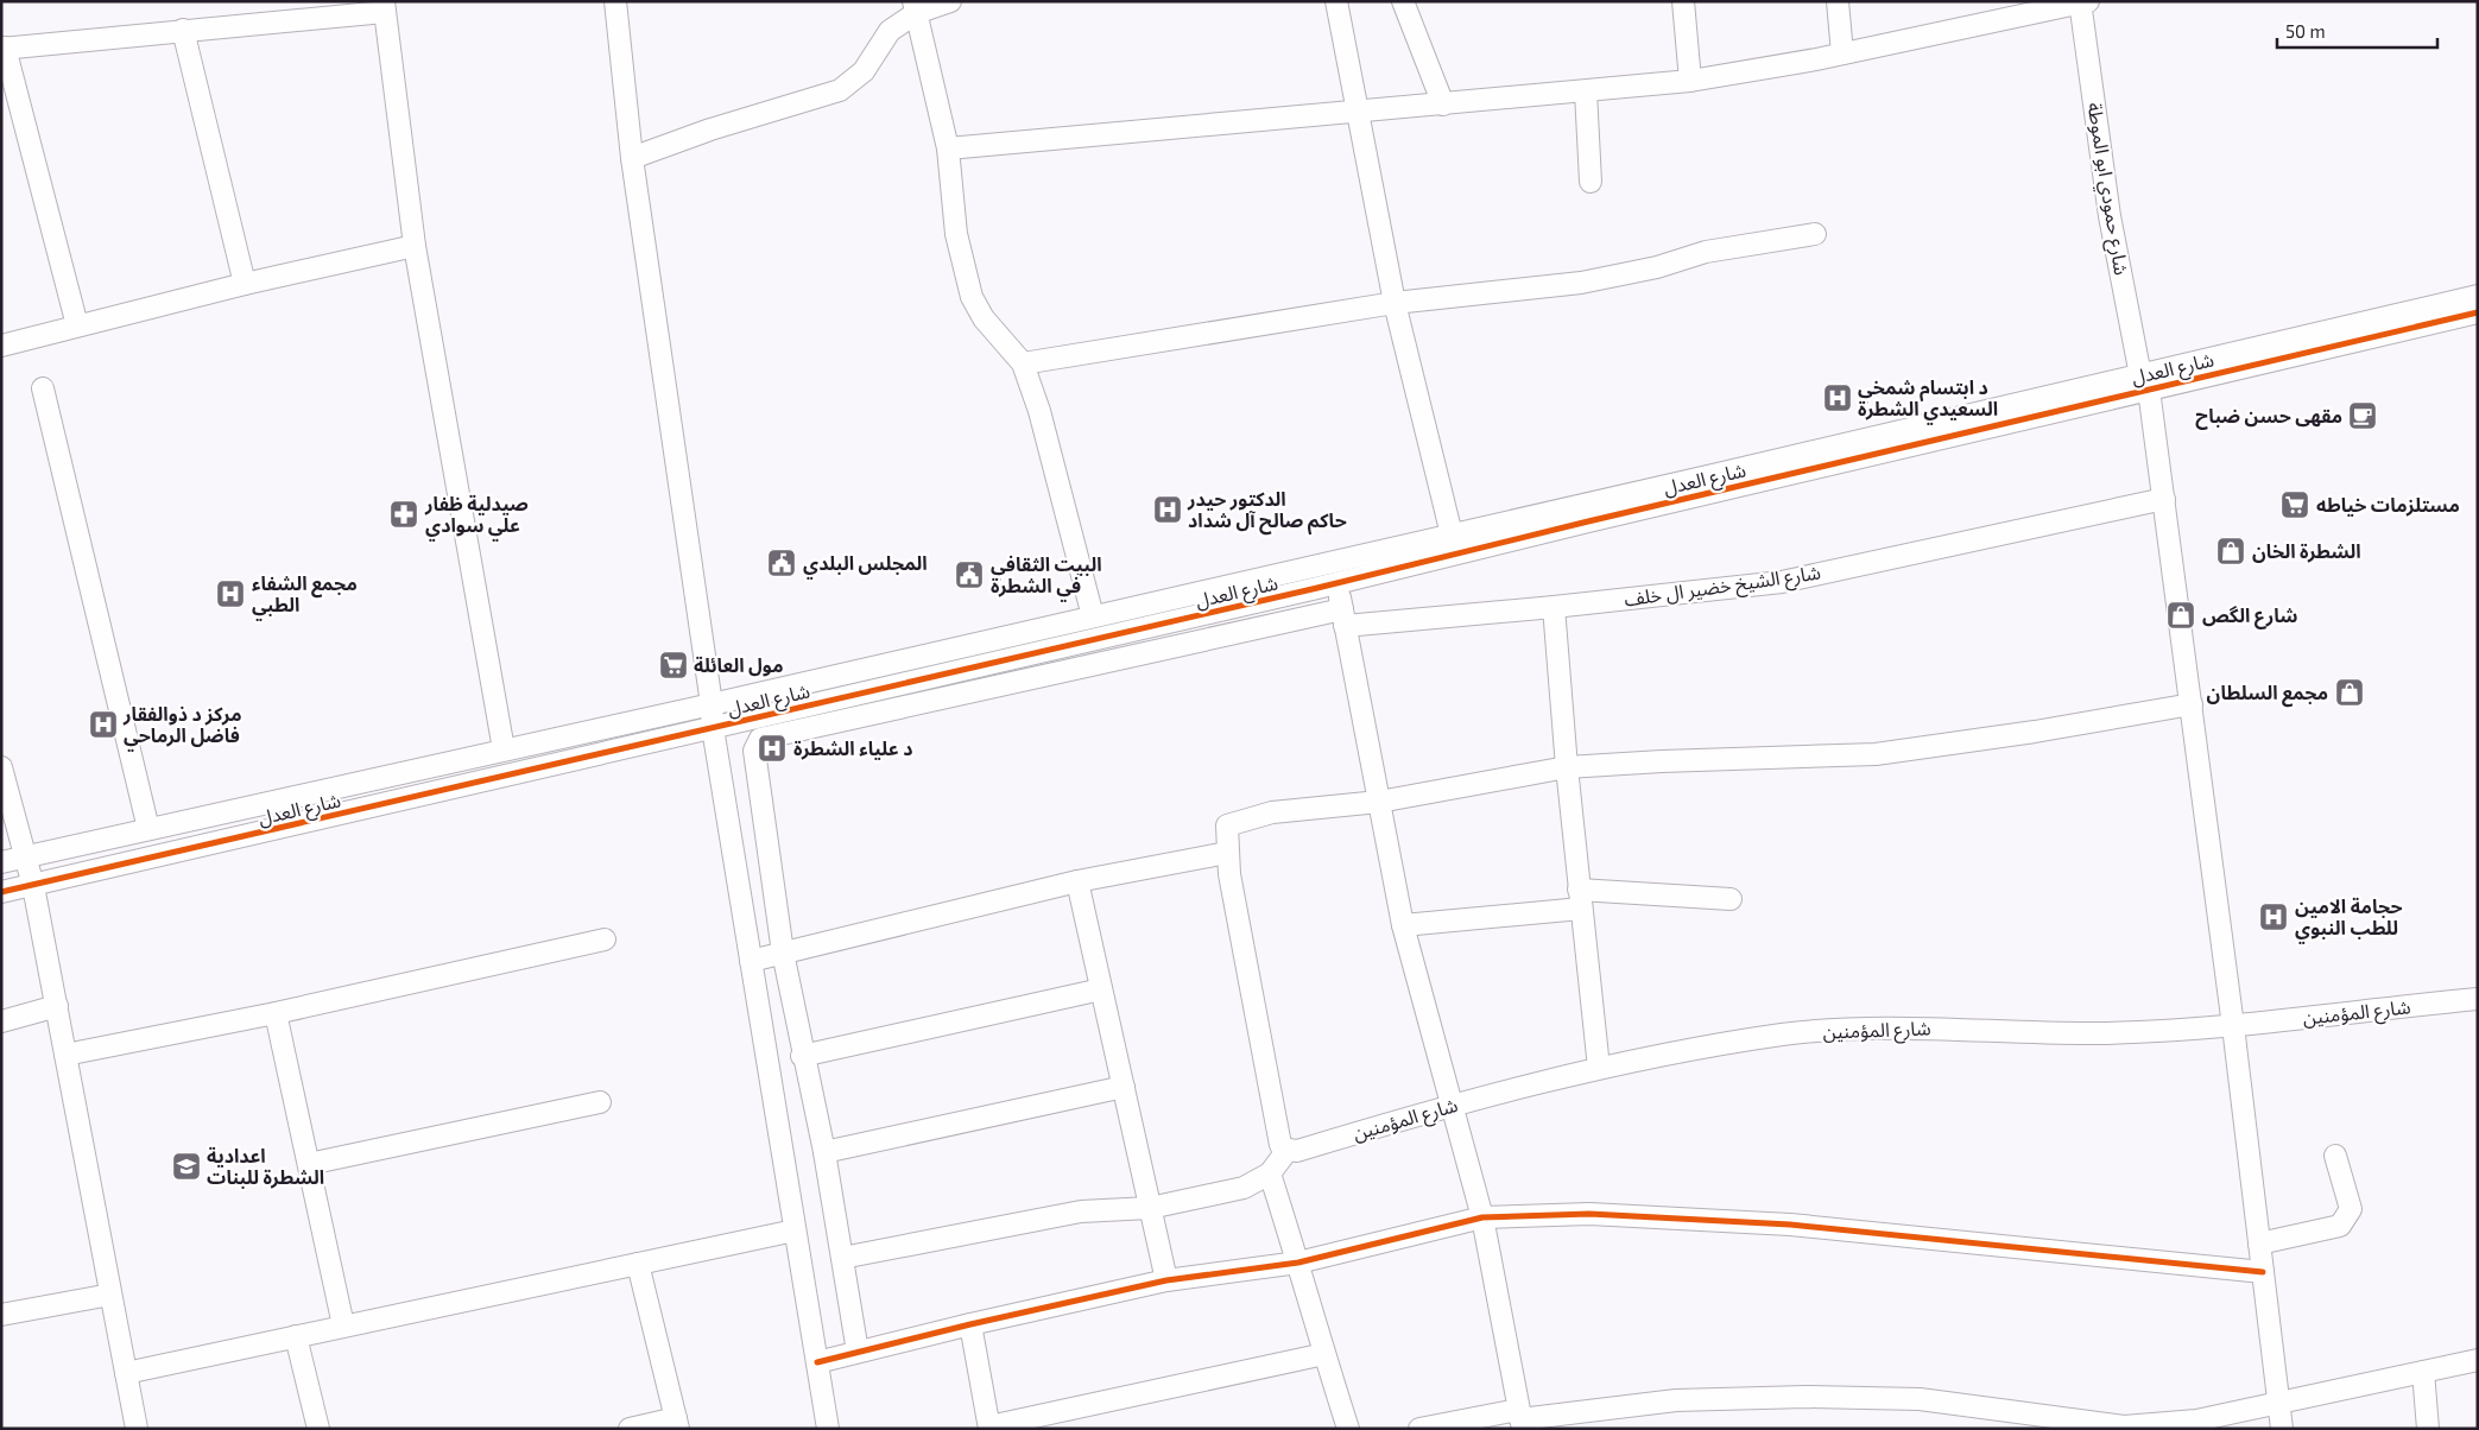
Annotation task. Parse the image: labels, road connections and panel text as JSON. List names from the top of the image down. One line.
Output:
{"streets":{"street":["شارع حمودي ابو الموطة","شارع العدل","شارع الشيخ خضير ال خلف","شارع المؤمنين"]},"crossings":[["شارع حمودي ابو الموطة","شارع العدل"],["شارع حمودي ابو الموطة","شارع الشيخ خضير ال خلف"],["شارع حمودي ابو الموطة","شارع المؤمنين"]],"places":{"hospital":["د ابتسام شمخي السعيدي الشطرة","الدكتور حيدر حاكم صالح آل شداد","مجمع الشفاء الطبي","مركز د ذوالفقار فاضل الرماحي","د علياء الشطرة","حجامة الامين للطب النبوي"],"cafe":["مقهى حسن ضباح"],"supermarket":["مستلزمات خياطه","مول العائلة"],"pharmacy":["صيدلية ظفار علي سوادي"],"shop":["الشطرة الخان","شارع الگص","مجمع السلطان"],"public building":["المجلس البلدي","البيت الثقافي في الشطرة"],"school or university":["اعدادية الشطرة للبنات"]},"scale_bar":"50 m"}
